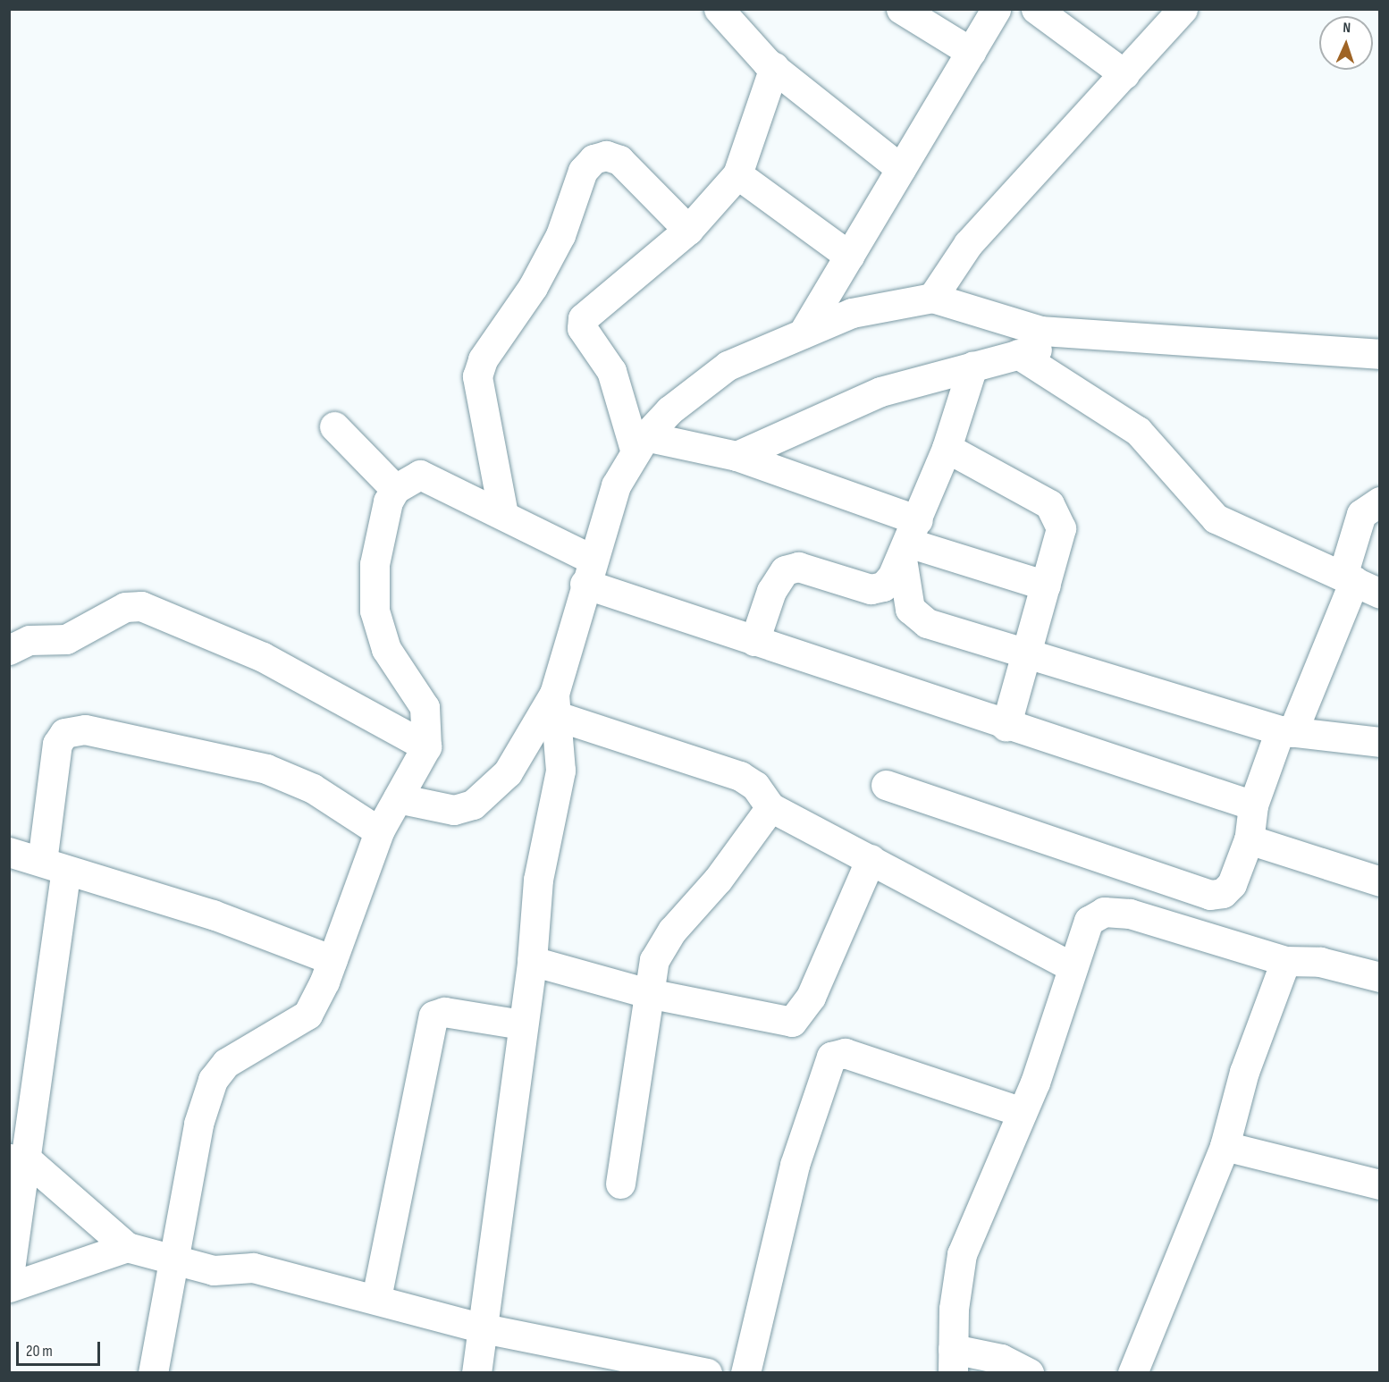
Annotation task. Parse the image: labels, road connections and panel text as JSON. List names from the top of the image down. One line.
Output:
{"scale_bar":"20 m","north":"top"}
